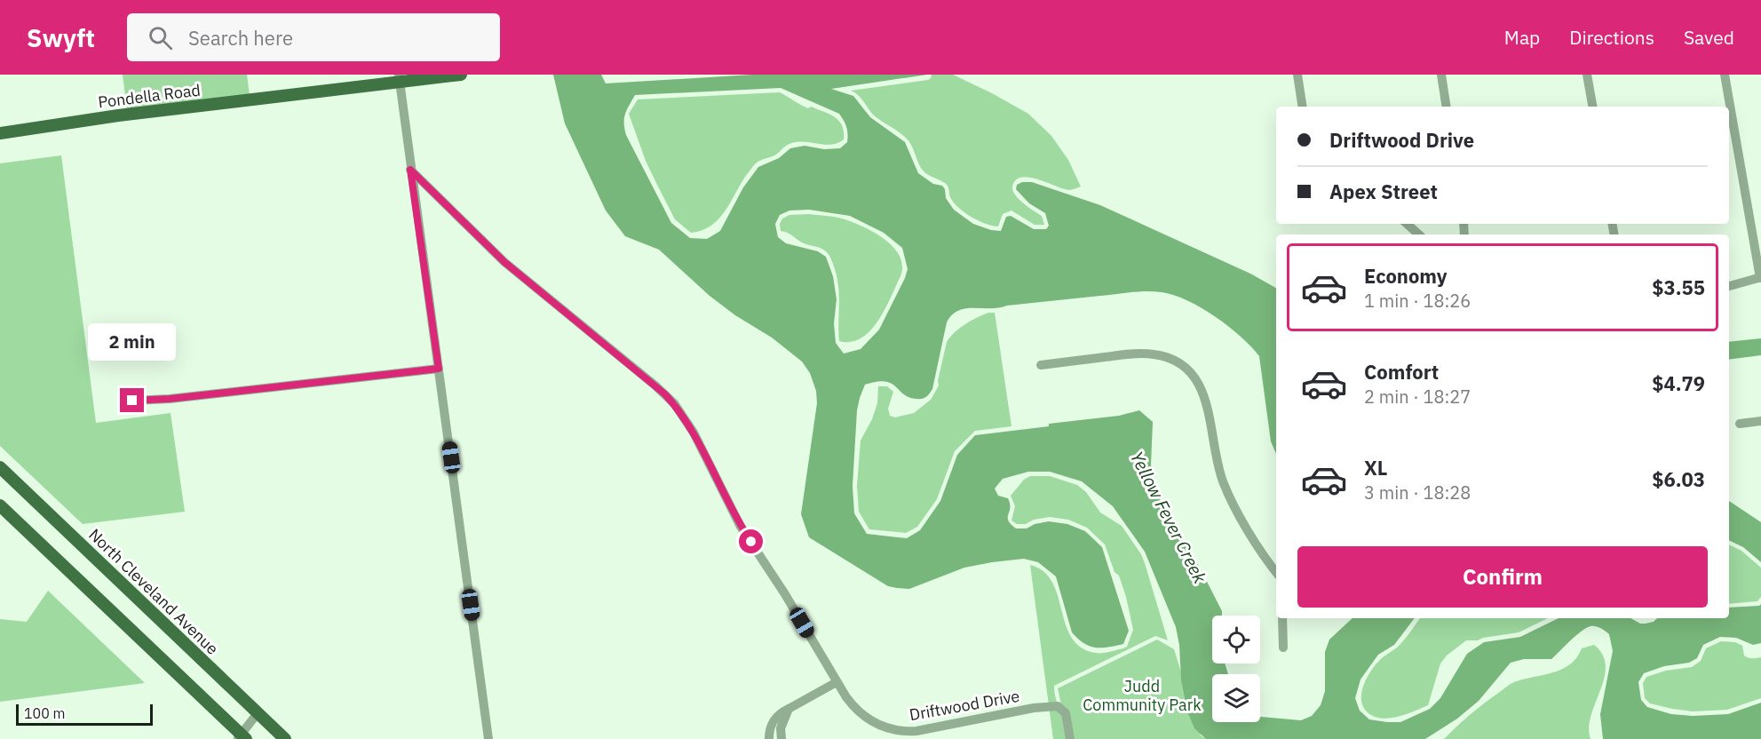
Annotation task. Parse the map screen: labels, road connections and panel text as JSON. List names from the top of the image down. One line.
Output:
{"streets":{"main road":["Pondella Road","North Cleveland Avenue"],"street":["Driftwood Drive"]},"water":["Yellow Fever Creek"],"parks":["Judd Community Park"],"scale_bar":"100 m","page":{"header":"Swyft","search":"Search here","nav":["Map","Directions","Saved"],"banner":["Driftwood Drive","Apex Street"],"list":[{"name":"Economy","note":"1 min · 18:26","value":"$3.55"},{"name":"Comfort","note":"2 min · 18:27","value":"$4.79"},{"name":"XL","note":"3 min · 18:28","value":"$6.03"}],"bubble":"2 min","buttons":"Confirm","scale":"100 m"}}
